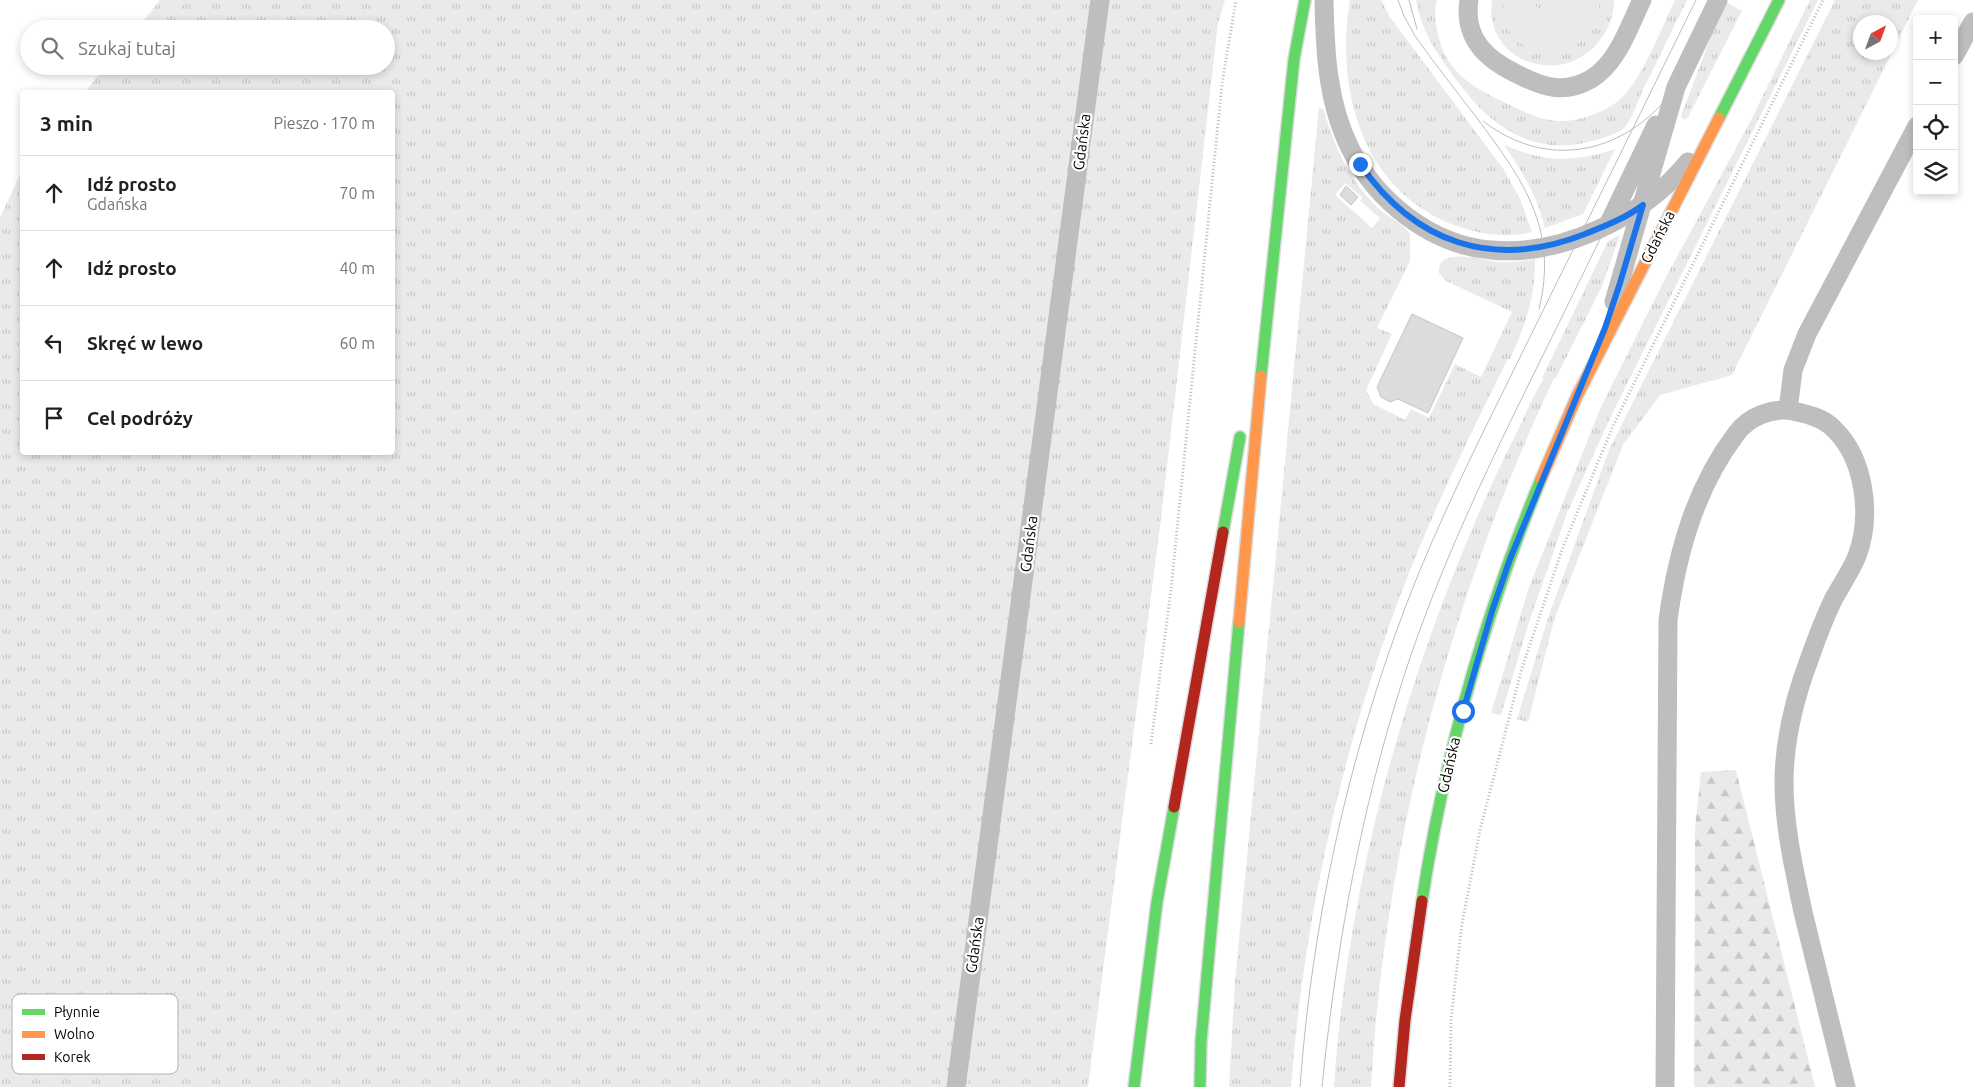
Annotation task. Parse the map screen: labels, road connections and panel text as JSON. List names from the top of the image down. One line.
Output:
{"streets":{"main road":["Gdańska"]},"legend":["Płynnie","Wolno","Korek"],"north":"top right","page":{"map_buttons":["+","−"],"search":"Szukaj tutaj","heading":["3 min","Pieszo · 170 m"],"list":[["Idź prosto","Gdańska","70 m"],["Idź prosto","40 m"],["Skręć w lewo","60 m"],"Cel podróży"]}}
